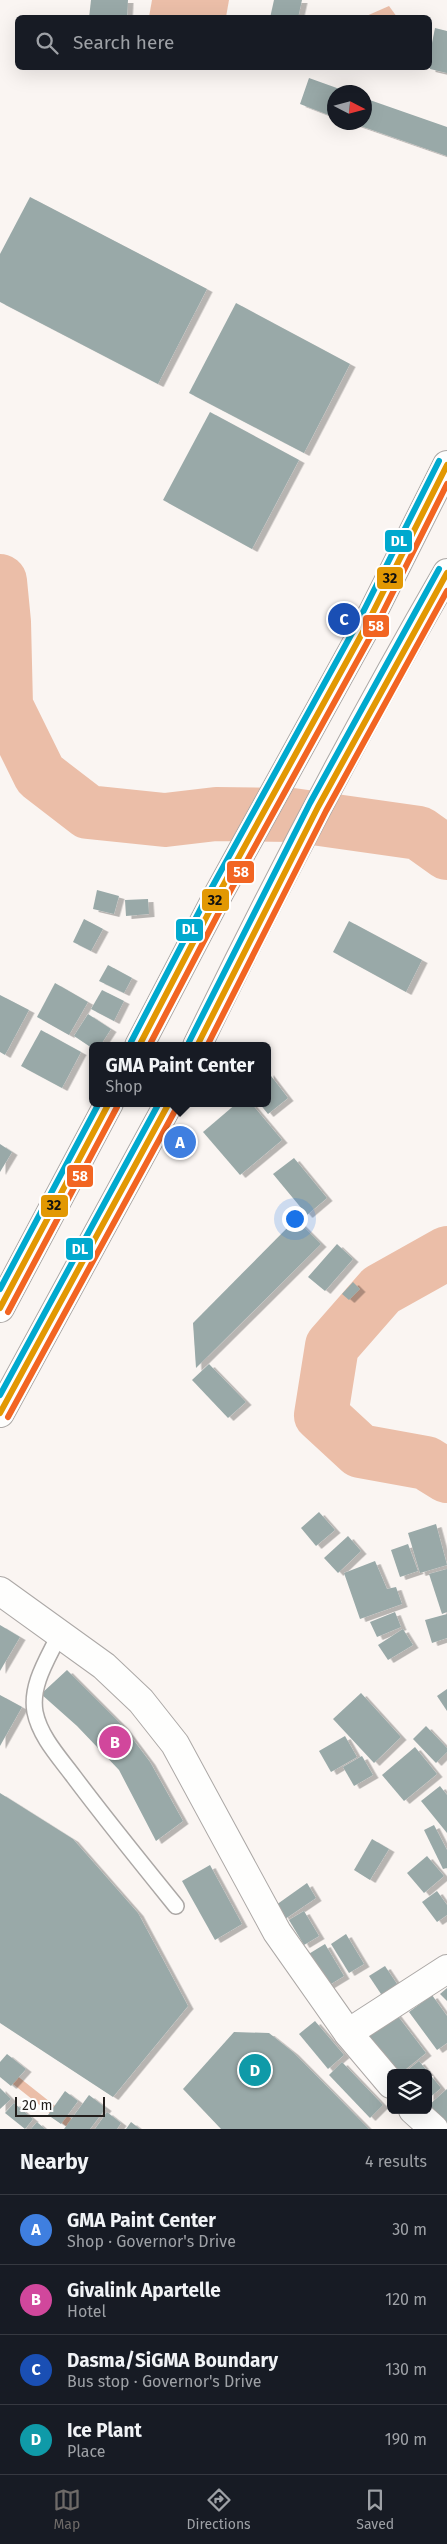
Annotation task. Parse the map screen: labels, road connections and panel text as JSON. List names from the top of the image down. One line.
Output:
{"lines":["transit line DL","transit line 32","transit line 58"],"scale_bar":"20 m","north":"right","page":{"search":"Search here","pins":["C","A","B","D"],"popup":["GMA Paint Center","Shop"],"scale":"20 m","heading":["Nearby","4 results"],"list":[{"mark":"A","name":"GMA Paint Center","note":"Shop · Governor's Drive","value":"30 m"},{"mark":"B","name":"Givalink Apartelle","note":"Hotel","value":"120 m"},{"mark":"C","name":"Dasma/SiGMA Boundary","note":"Bus stop · Governor's Drive","value":"130 m"},{"mark":"D","name":"Ice Plant","note":"Place","value":"190 m"}],"nav":["Map","Directions","Saved"]}}
